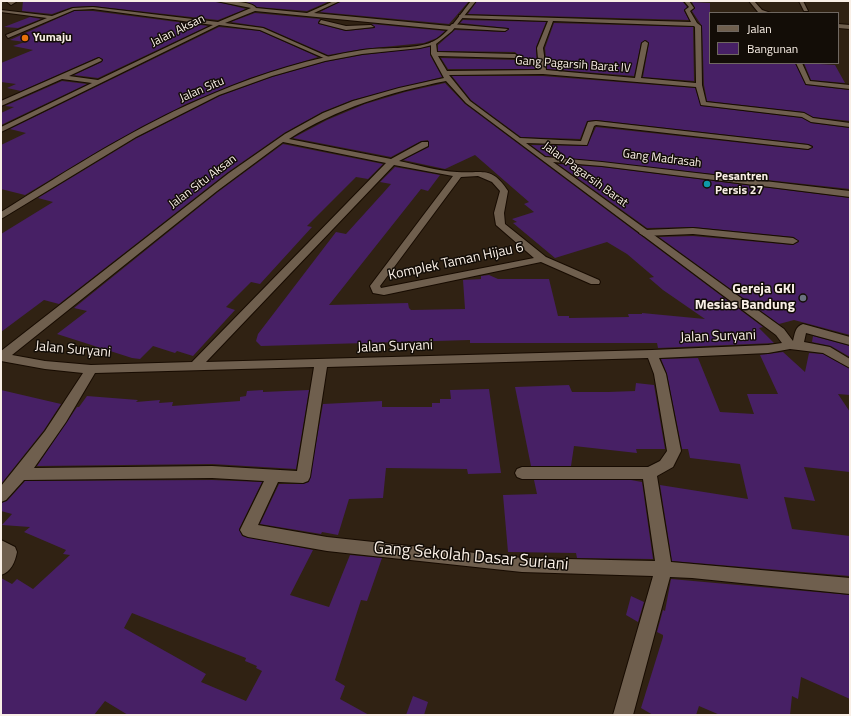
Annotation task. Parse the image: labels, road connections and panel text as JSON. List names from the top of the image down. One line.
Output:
{"streets":{"street":["Jalan Aksan","Gang Pagarsih Barat IV","Jalan Situ","Gang Madrasah","Jalan Pagarsih Barat","Jalan Situ Aksan","Komplek Taman Hijau 6","Jalan Suryani","Gang Sekolah Dasar Suriani"]},"crossings":[["Gang Pagarsih Barat IV","Jalan Pagarsih Barat"],["Gang Pagarsih Barat IV","Jalan Situ Aksan"],["Jalan Situ","Jalan Pagarsih Barat"],["Gang Madrasah","Jalan Pagarsih Barat"],["Jalan Pagarsih Barat","Jalan Situ Aksan"],["Jalan Pagarsih Barat","Jalan Suryani"],["Jalan Situ Aksan","Jalan Suryani"]],"places":["Yumaju","Pesantren Persis 27","Gereja GKI Mesias Bandung"],"legend":["Jalan","Bangunan"]}
